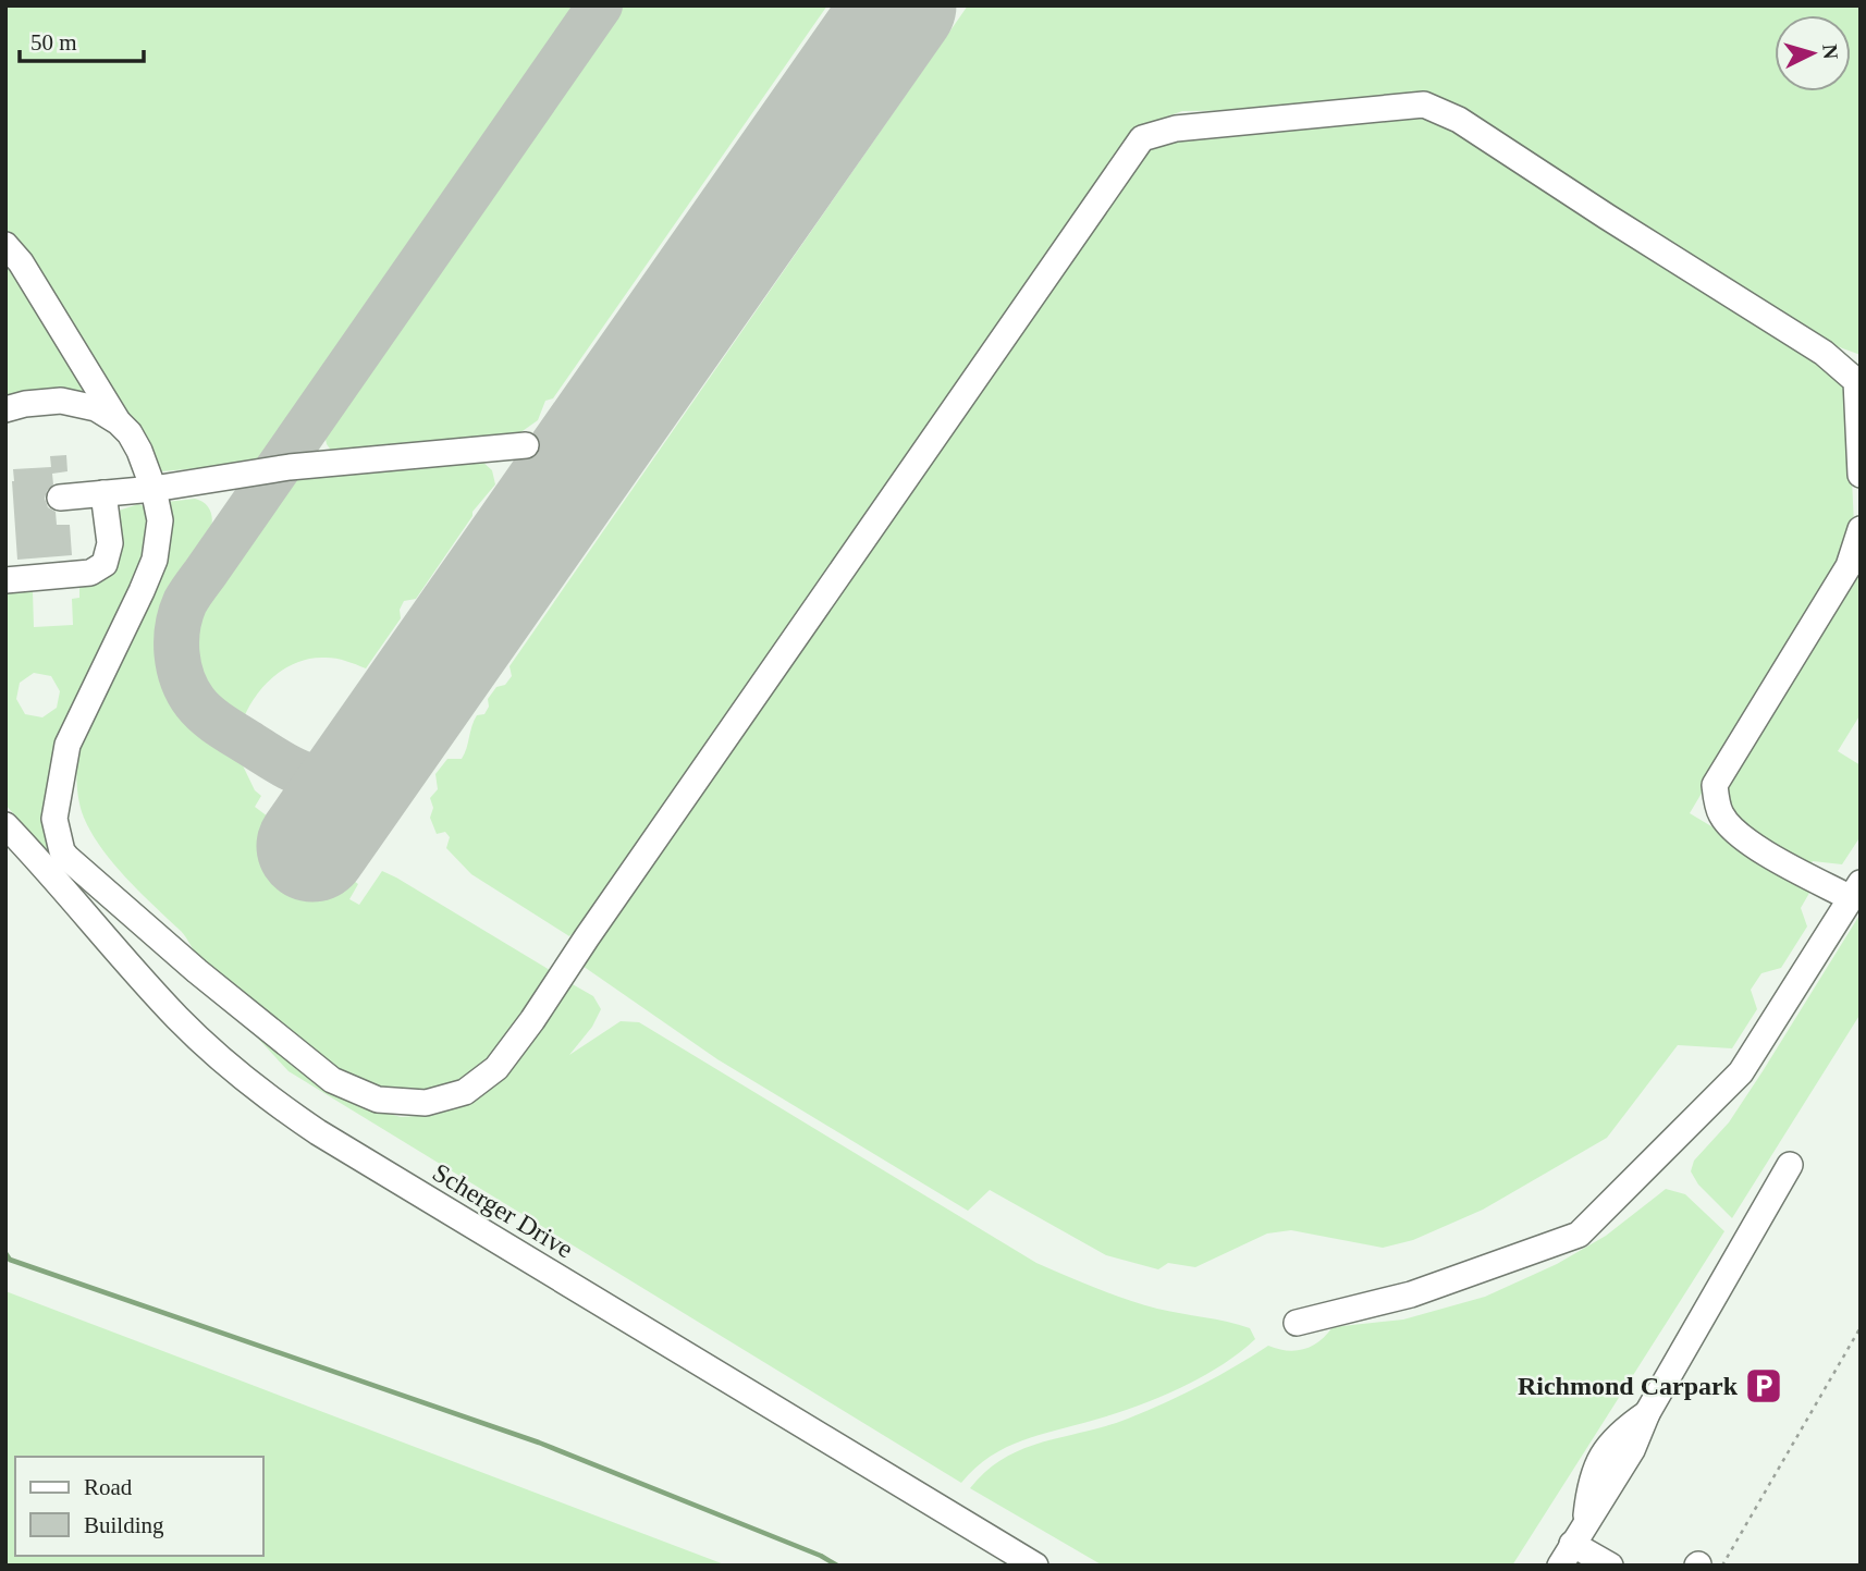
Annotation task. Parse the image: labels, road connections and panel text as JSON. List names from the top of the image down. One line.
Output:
{"streets":{"street":["Scherger Drive"]},"places":{"parking":["Richmond Carpark"]},"legend":["Road","Building"],"scale_bar":"50 m","north":"right"}
